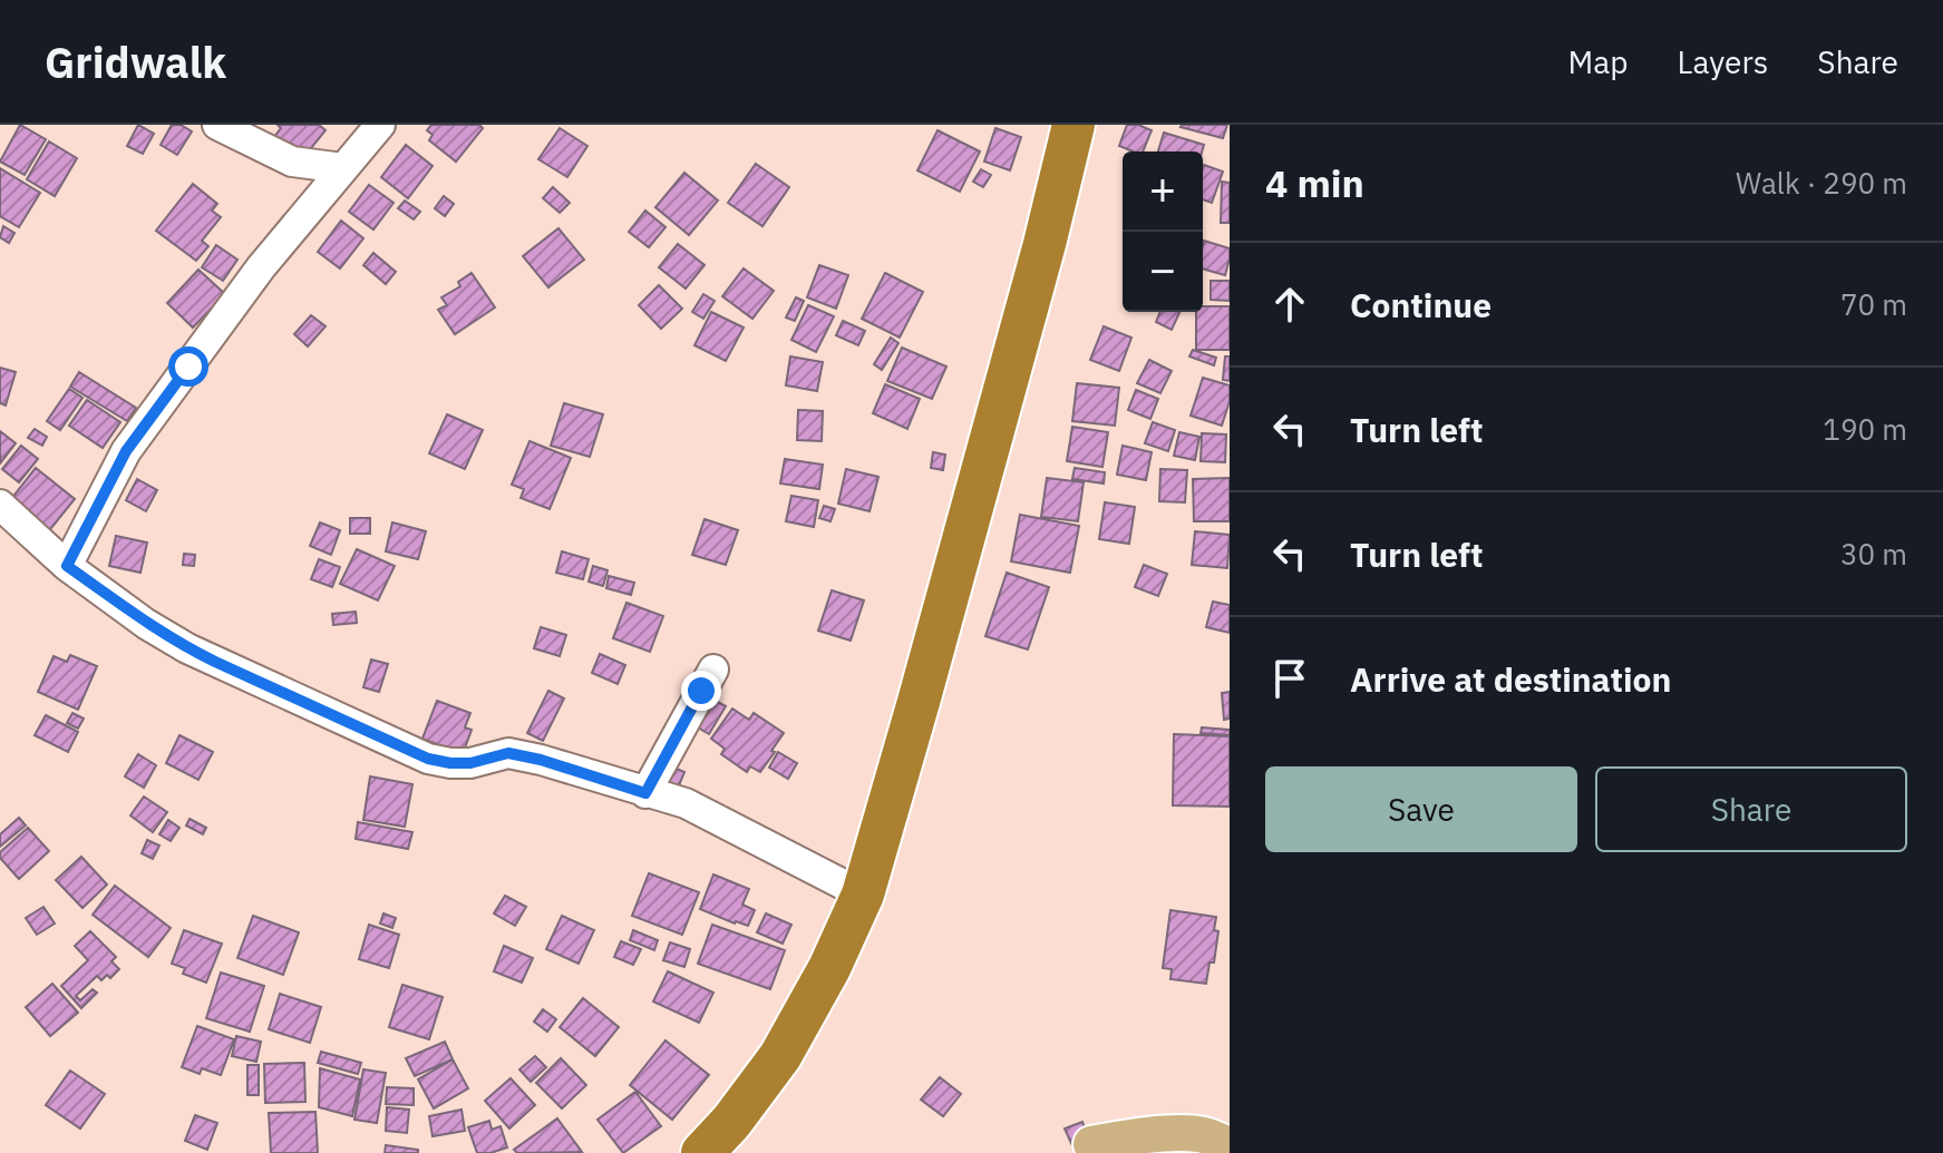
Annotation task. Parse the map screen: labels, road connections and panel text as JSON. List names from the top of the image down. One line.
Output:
{"page":{"header":"Gridwalk","nav":["Map","Layers","Share"],"heading":["4 min","Walk · 290 m"],"map_buttons":["+","−"],"list":[["Continue","70 m"],["Turn left","190 m"],["Turn left","30 m"],"Arrive at destination"],"buttons":["Save","Share"]}}
